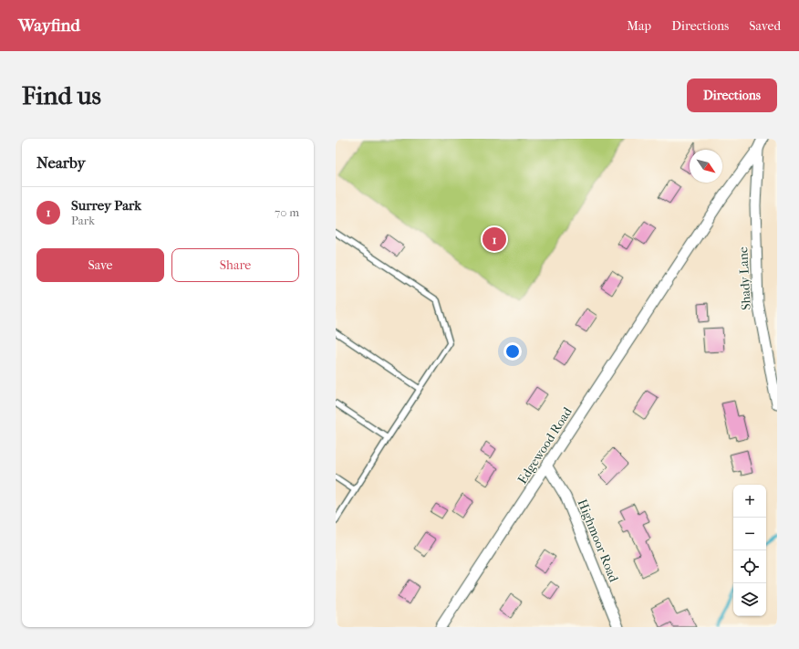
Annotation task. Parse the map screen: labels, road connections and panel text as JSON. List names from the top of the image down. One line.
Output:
{"streets":{"street":["Shady Lane","Edgewood Road","Highmoor Road"]},"crossings":[["Shady Lane","Edgewood Road"],["Edgewood Road","Highmoor Road"]],"north":"bottom right","page":{"header":"Wayfind","nav":["Map","Directions","Saved"],"buttons":["Directions",["Save","Share"]],"title":"Find us","heading":"Nearby","list":[{"mark":"1","name":"Surrey Park","note":"Park","value":"70 m"}],"pins":"1","map_buttons":["+","−"]}}
